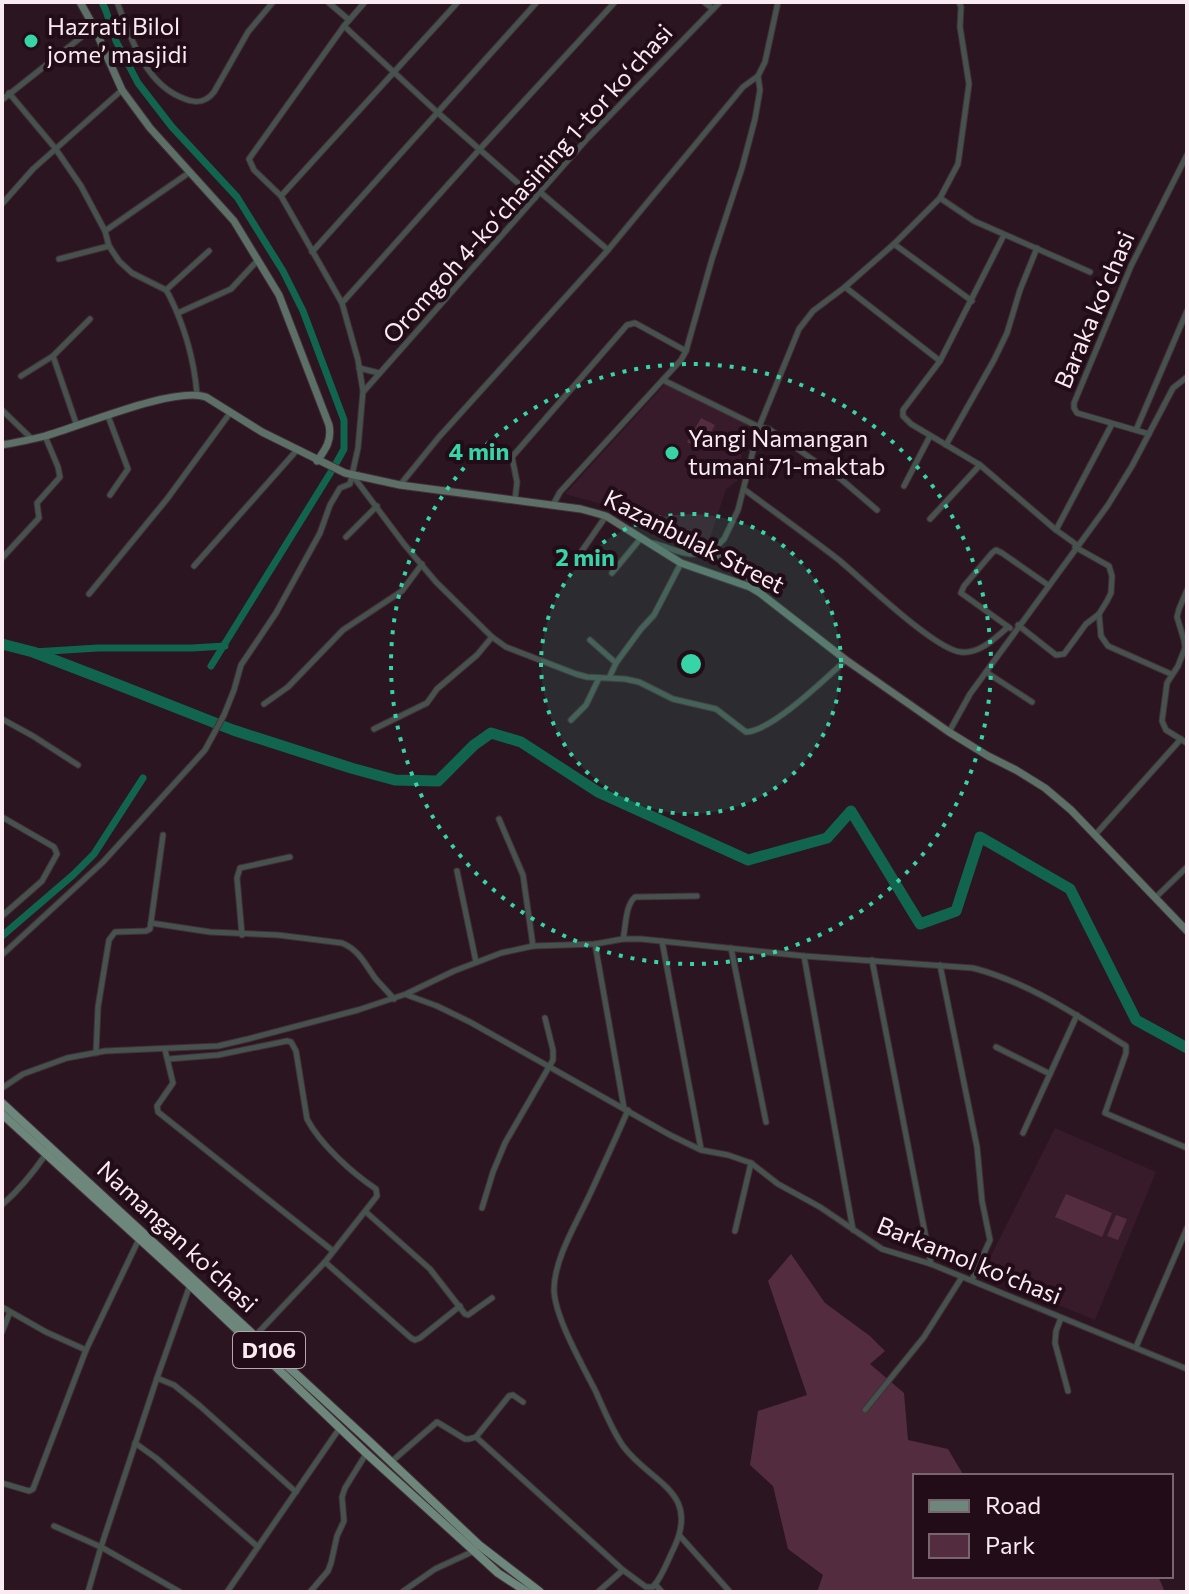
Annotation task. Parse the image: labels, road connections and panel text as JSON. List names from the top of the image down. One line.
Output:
{"streets":{"main road":["Kazanbulak Street","Namangan ko'chasi","D106"],"street":["Oromgoh 4-koʻchasining 1-tor koʻchasi","Baraka koʻchasi","Barkamol ko'chasi"]},"places":["Hazrati Bilol jome’ masjidi","Yangi Namangan tumani 71-maktab"],"legend":["Road","Park"],"rings":["4 min","2 min"]}
